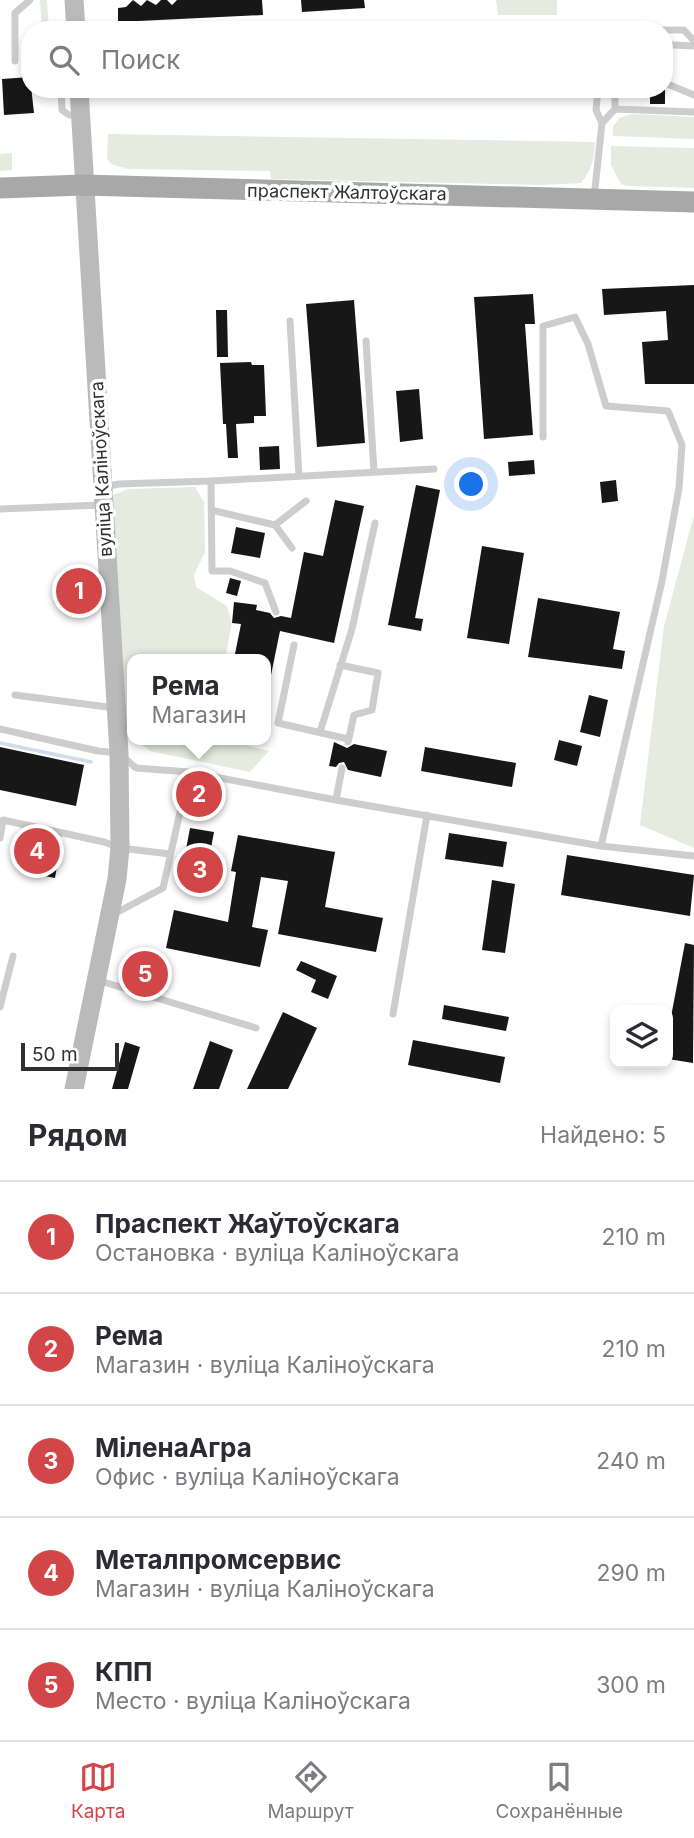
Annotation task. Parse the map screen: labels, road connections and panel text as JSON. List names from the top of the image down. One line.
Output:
{"streets":{"main road":["праспект Жалтоўскага"],"street":["вуліца Каліноўскага"]},"crossings":[["праспект Жалтоўскага","вуліца Каліноўскага"]],"scale_bar":"50 m","page":{"search":"Поиск","pins":["1","2","4","3","5"],"popup":["Рема","Магазин"],"scale":"50 m","heading":["Рядом","Найдено: 5"],"list":[{"mark":"1","name":"Праспект Жаўтоўскага","note":"Остановка · вуліца Каліноўскага","value":"210 m"},{"mark":"2","name":"Рема","note":"Магазин · вуліца Каліноўскага","value":"210 m"},{"mark":"3","name":"МіленаАгра","note":"Офис · вуліца Каліноўскага","value":"240 m"},{"mark":"4","name":"Металпромсервис","note":"Магазин · вуліца Каліноўскага","value":"290 m"},{"mark":"5","name":"КПП","note":"Место · вуліца Каліноўскага","value":"300 m"}],"nav":["Карта","Маршрут","Сохранённые"]}}
